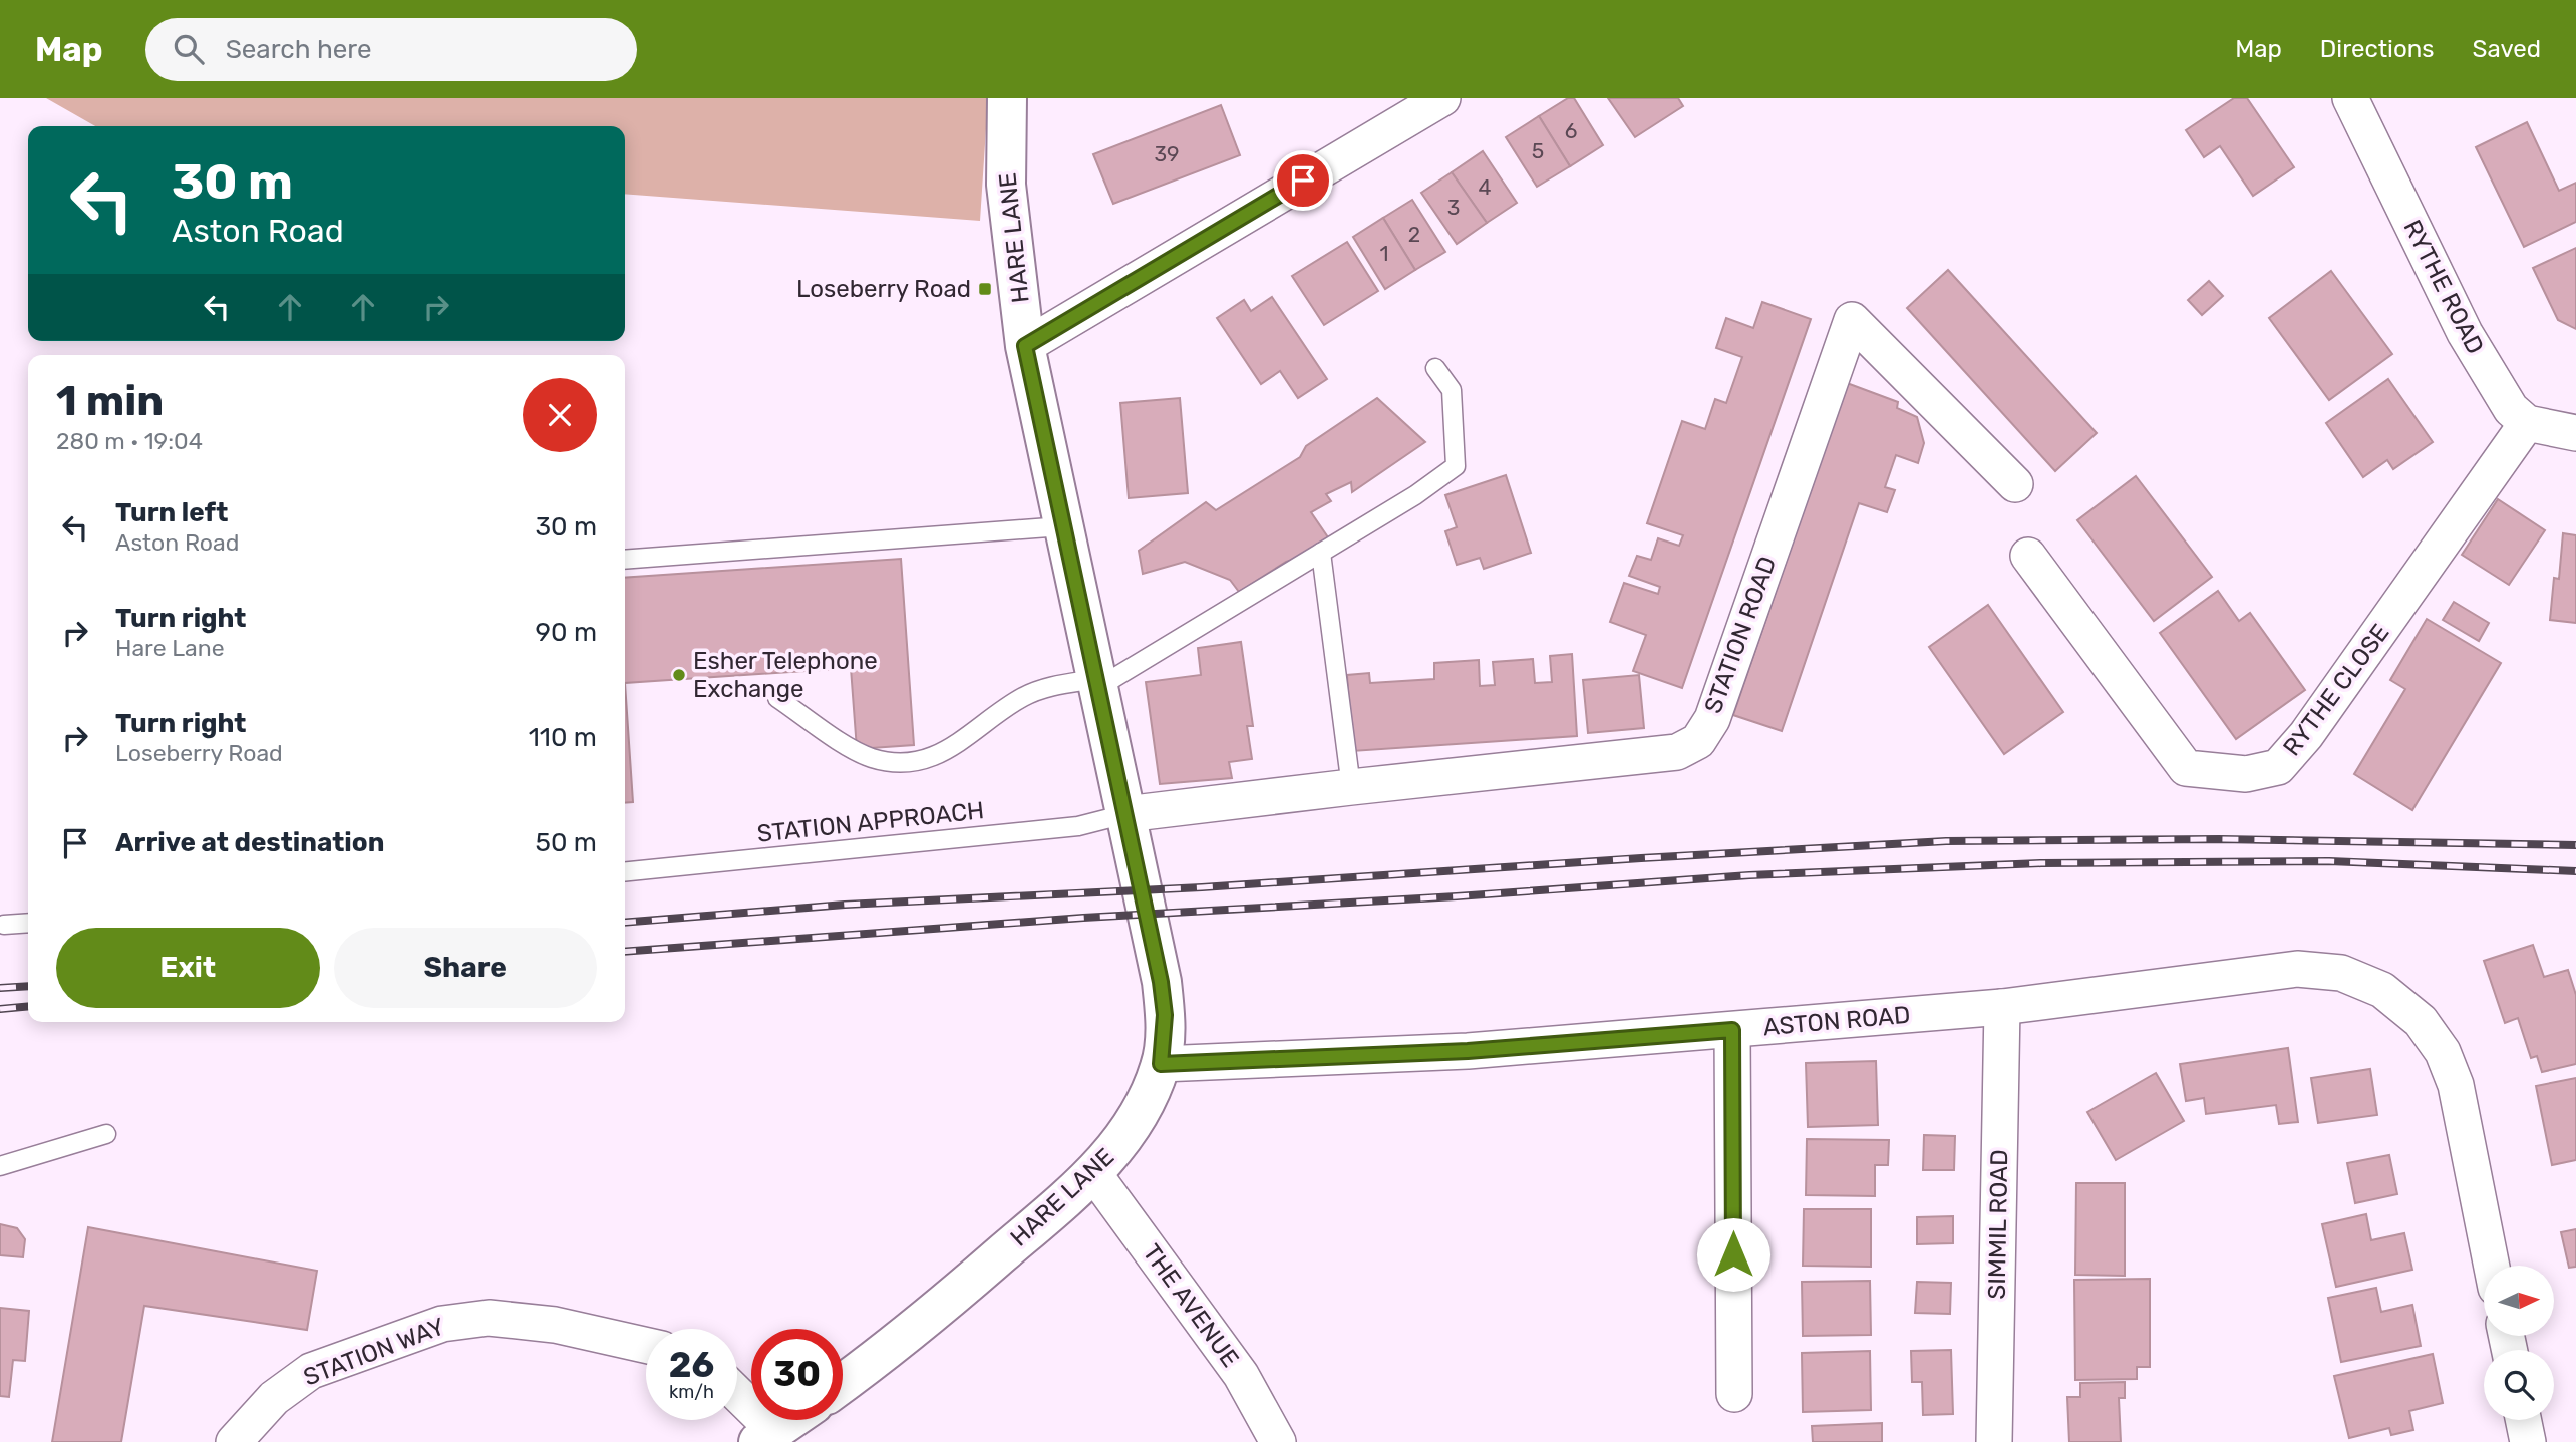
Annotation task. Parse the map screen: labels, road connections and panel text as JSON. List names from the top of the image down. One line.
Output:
{"streets":{"street":["HARE LANE","RYTHE ROAD","STATION ROAD","RYTHE CLOSE","ASTON ROAD","SIMMIL ROAD","THE AVENUE","STATION WAY"],"lane":["STATION APPROACH"]},"crossings":[["HARE LANE","STATION ROAD"],["HARE LANE","STATION APPROACH"],["HARE LANE","ASTON ROAD"],["HARE LANE","THE AVENUE"],["RYTHE ROAD","RYTHE CLOSE"],["STATION ROAD","STATION APPROACH"],["ASTON ROAD","SIMMIL ROAD"]],"places":{"transit":["Loseberry Road"],"other":["Esher Telephone Exchange"]},"house_numbers":["6","5","39","4","3","2","1"],"north":"right","page":{"header":"Map","search":"Search here","nav":["Map","Directions","Saved"],"turn":["30 m","Aston Road"],"heading":["1 min","280 m · 19:04"],"list":[{"name":"Turn left","note":"Aston Road","value":"30 m"},{"name":"Turn right","note":"Hare Lane","value":"90 m"},{"name":"Turn right","note":"Loseberry Road","value":"110 m"},{"name":"Arrive at destination","value":"50 m"}],"buttons":["Exit","Share"],"speed":"26 km/h","limit":"30"}}
